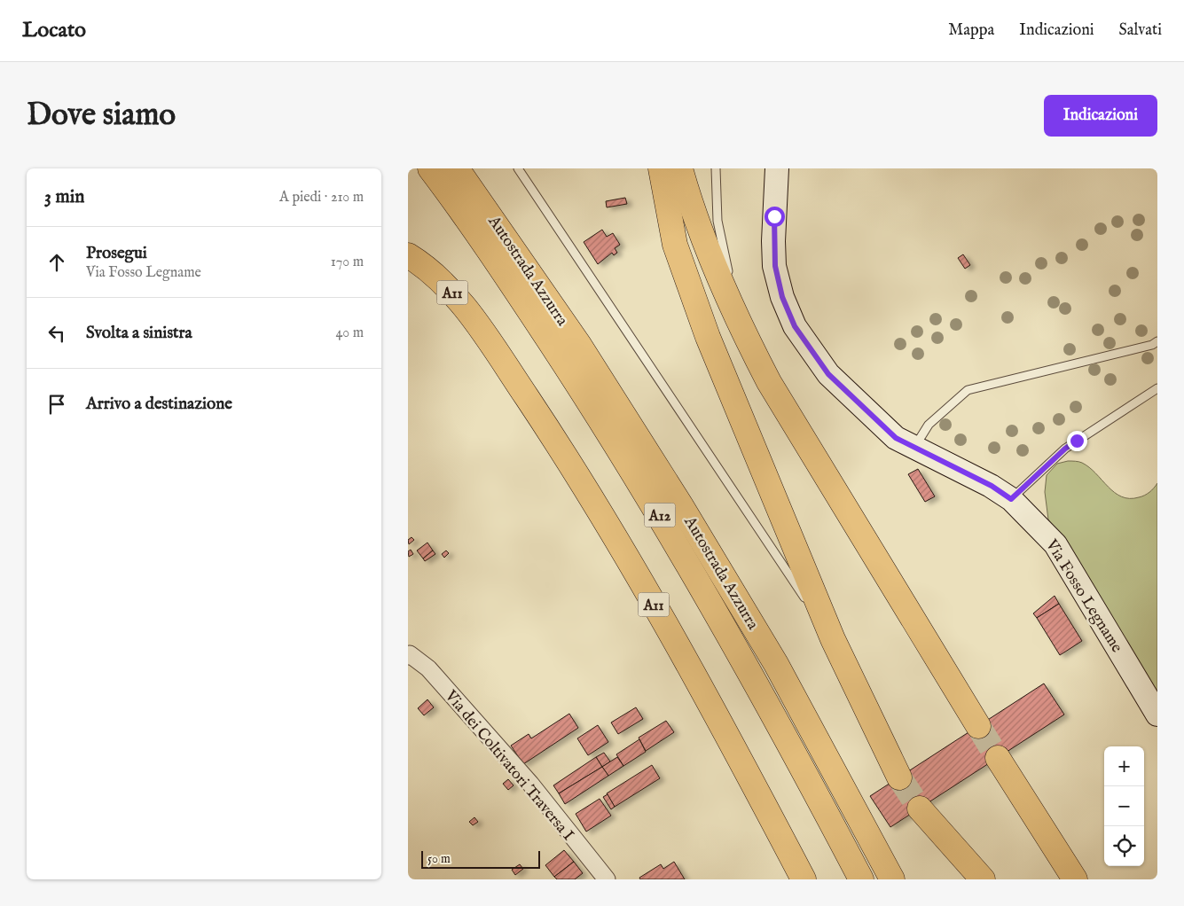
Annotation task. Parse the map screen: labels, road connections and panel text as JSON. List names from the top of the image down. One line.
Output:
{"streets":{"highway":["Autostrada Azzurra","A11","A12"],"street":["Via Fosso Legname","Via dei Coltivatori Traversa I"]},"scale_bar":"50 m","page":{"header":"Locato","nav":["Mappa","Indicazioni","Salvati"],"buttons":"Indicazioni","title":"Dove siamo","heading":["3 min","A piedi · 210 m"],"list":[["Prosegui","Via Fosso Legname","170 m"],["Svolta a sinistra","40 m"],"Arrivo a destinazione"],"map_buttons":["+","−"],"scale":"50 m"}}
